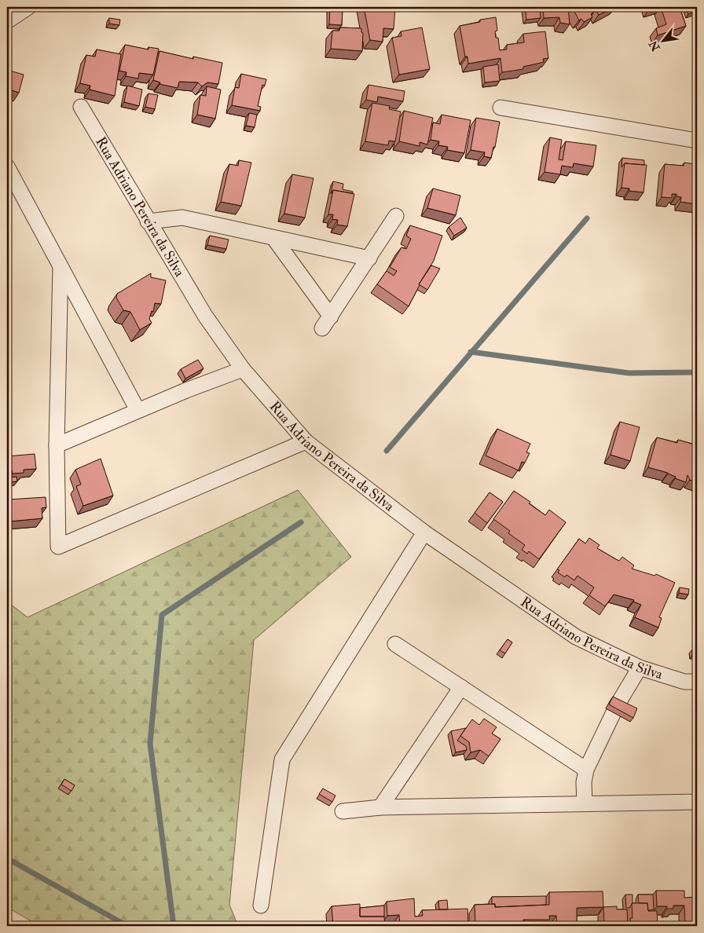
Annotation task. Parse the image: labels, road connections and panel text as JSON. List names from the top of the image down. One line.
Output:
{"streets":{"street":["Rua Adriano Pereira da Silva"]},"north":"bottom left"}
